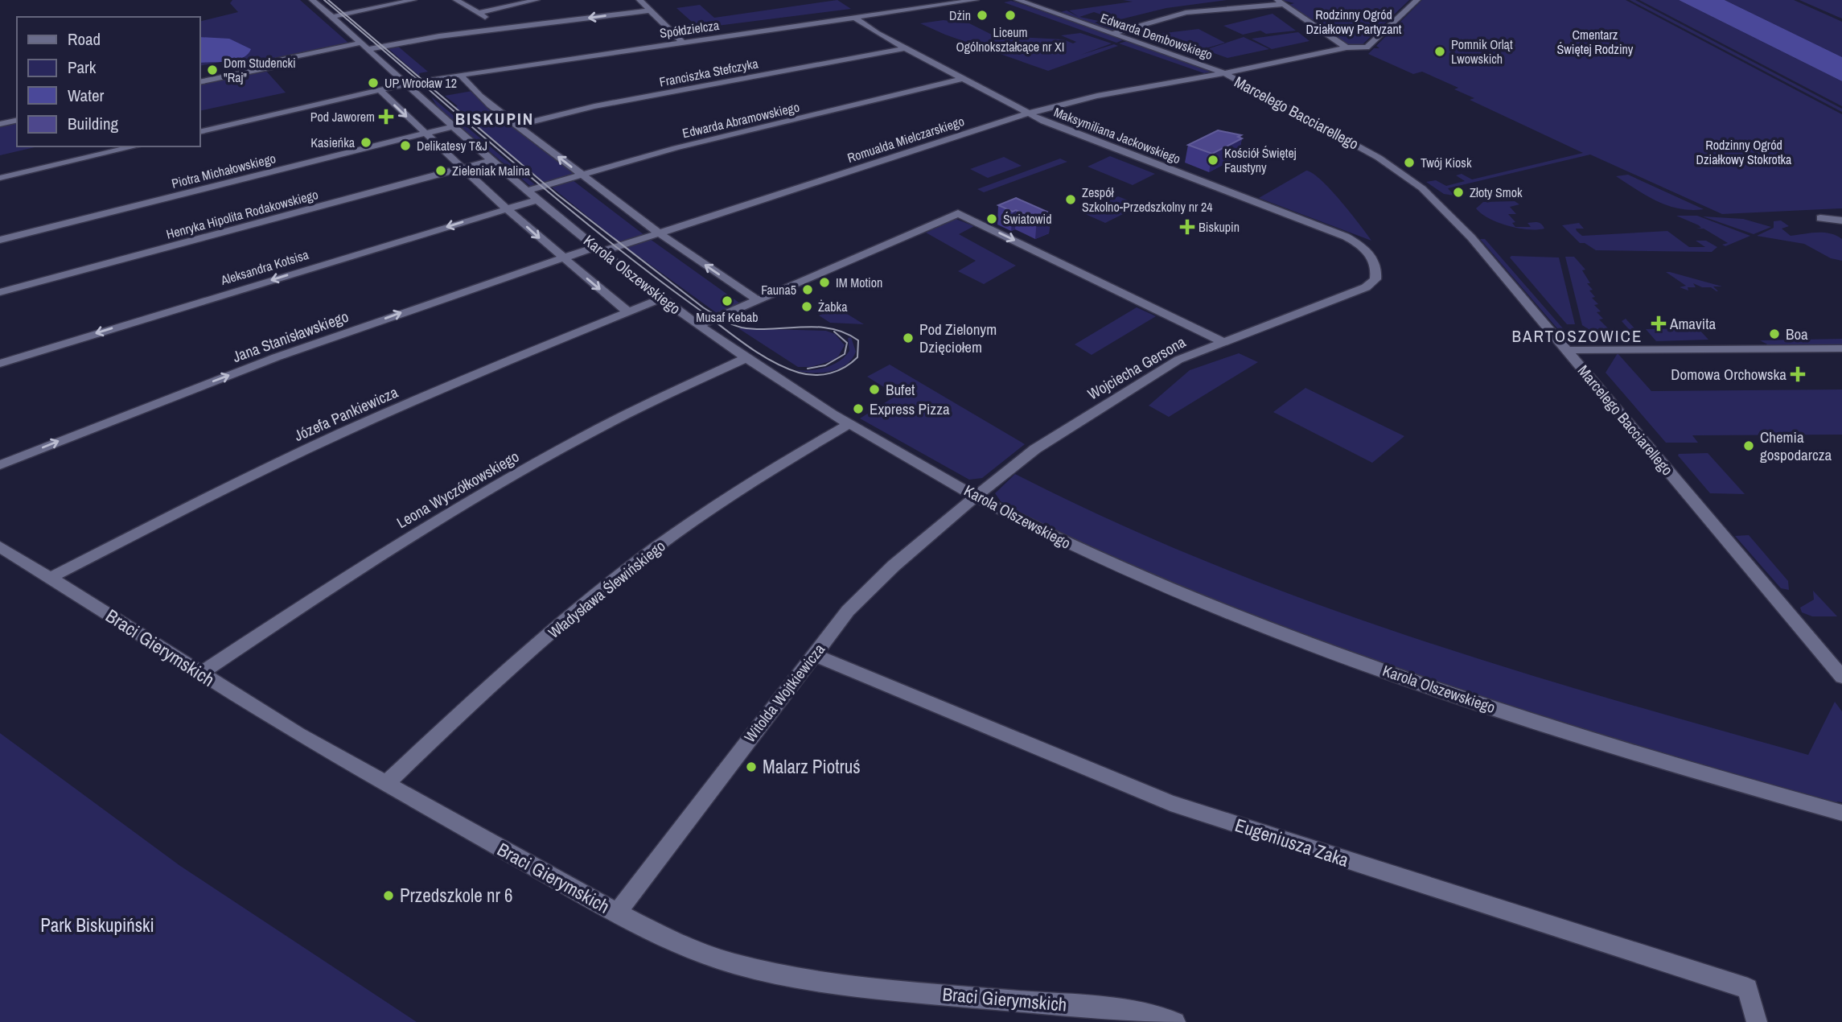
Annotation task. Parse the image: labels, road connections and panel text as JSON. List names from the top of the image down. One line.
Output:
{"streets":{"street":["Spółdzielcza","Edwarda Dembowskiego","Franciszka Stefczyka","Marcelego Bacciarellego","Edwarda Abramowskiego","Maksymiliana Jackowskiego","Romualda Mielczarskiego","Piotra Michałowskiego","Henryka Hipolita Rodakowskiego","Aleksandra Kotsisa","Karola Olszewskiego","Jana Stanisławskiego","Wojciecha Gersona","Józefa Pankiewicza","Leona Wyczółkowskiego","Władysława Ślewińskiego","Braci Gierymskich","Witolda Wojtkiewicza","Eugeniusza Zaka"]},"crossings":[["Spółdzielcza","Maksymiliana Jackowskiego"],["Spółdzielcza","Karola Olszewskiego"],["Edwarda Dembowskiego","Marcelego Bacciarellego"],["Edwarda Dembowskiego","Romualda Mielczarskiego"],["Franciszka Stefczyka","Maksymiliana Jackowskiego"],["Marcelego Bacciarellego","Romualda Mielczarskiego"],["Edwarda Abramowskiego","Maksymiliana Jackowskiego"],["Edwarda Abramowskiego","Karola Olszewskiego"],["Maksymiliana Jackowskiego","Romualda Mielczarskiego"],["Maksymiliana Jackowskiego","Wojciecha Gersona"],["Romualda Mielczarskiego","Karola Olszewskiego"],["Romualda Mielczarskiego","Jana Stanisławskiego"],["Piotra Michałowskiego","Karola Olszewskiego"],["Henryka Hipolita Rodakowskiego","Karola Olszewskiego"],["Aleksandra Kotsisa","Karola Olszewskiego"],["Karola Olszewskiego","Jana Stanisławskiego"],["Karola Olszewskiego","Wojciecha Gersona"],["Karola Olszewskiego","Józefa Pankiewicza"],["Karola Olszewskiego","Leona Wyczółkowskiego"],["Karola Olszewskiego","Władysława Ślewińskiego"],["Karola Olszewskiego","Witolda Wojtkiewicza"],["Wojciecha Gersona","Witolda Wojtkiewicza"],["Józefa Pankiewicza","Braci Gierymskich"],["Leona Wyczółkowskiego","Braci Gierymskich"],["Władysława Ślewińskiego","Braci Gierymskich"],["Braci Gierymskich","Witolda Wojtkiewicza"],["Witolda Wojtkiewicza","Eugeniusza Zaka"]],"one_way":["Aleksandra Kotsisa","Jana Stanisławskiego"],"districts":["BISKUPIN","BARTOSZOWICE"],"parks":["Rodzinny Ogród Działkowy Partyzant","Cmentarz Świętej Rodziny","Rodzinny Ogród Działkowy Stokrotka","Park Biskupiński"],"places":{"other":["Dżin","Liceum Ogólnokształcące nr XI","Pomnik Orląt Lwowskich","Dom Studencki \"Raj\"","UP Wrocław 12","Kasieńka","Delikatesy T&J","Kościół Świętej Faustyny","Twój Kiosk","Zieleniak Malina","Złoty Smok","Zespół Szkolno-Przedszkolny nr 24","Światowid","IM Motion","Fauna5","Musaf Kebab","Żabka","Boa","Pod Zielonym Dzięciołem","Bufet","Express Pizza","Chemia gospodarcza","Malarz Piotruś","Przedszkole nr 6"],"health":["Pod Jaworem","Biskupin","Amavita","Domowa Orchowska"]},"legend":["Road","Park","Water","Building"]}
